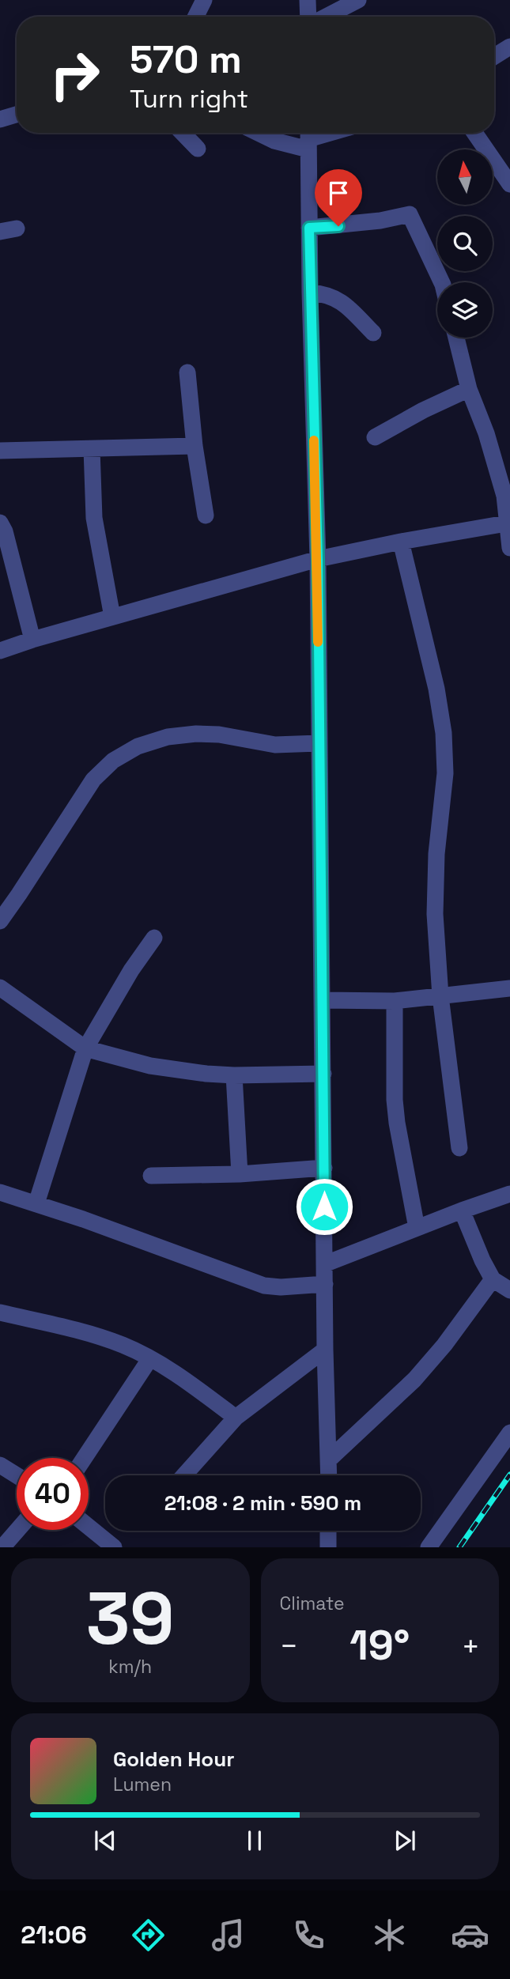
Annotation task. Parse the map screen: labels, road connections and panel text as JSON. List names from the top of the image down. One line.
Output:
{"north":"top","page":{"turn":["570 m","Turn right"],"limit":"40","trip":"21:08 · 2 min · 590 m","tile":[["39","km/h"],"Climate"],"heat":["−","19°","+"],"song":["Golden Hour","Lumen"],"tabs":"21:06"}}
